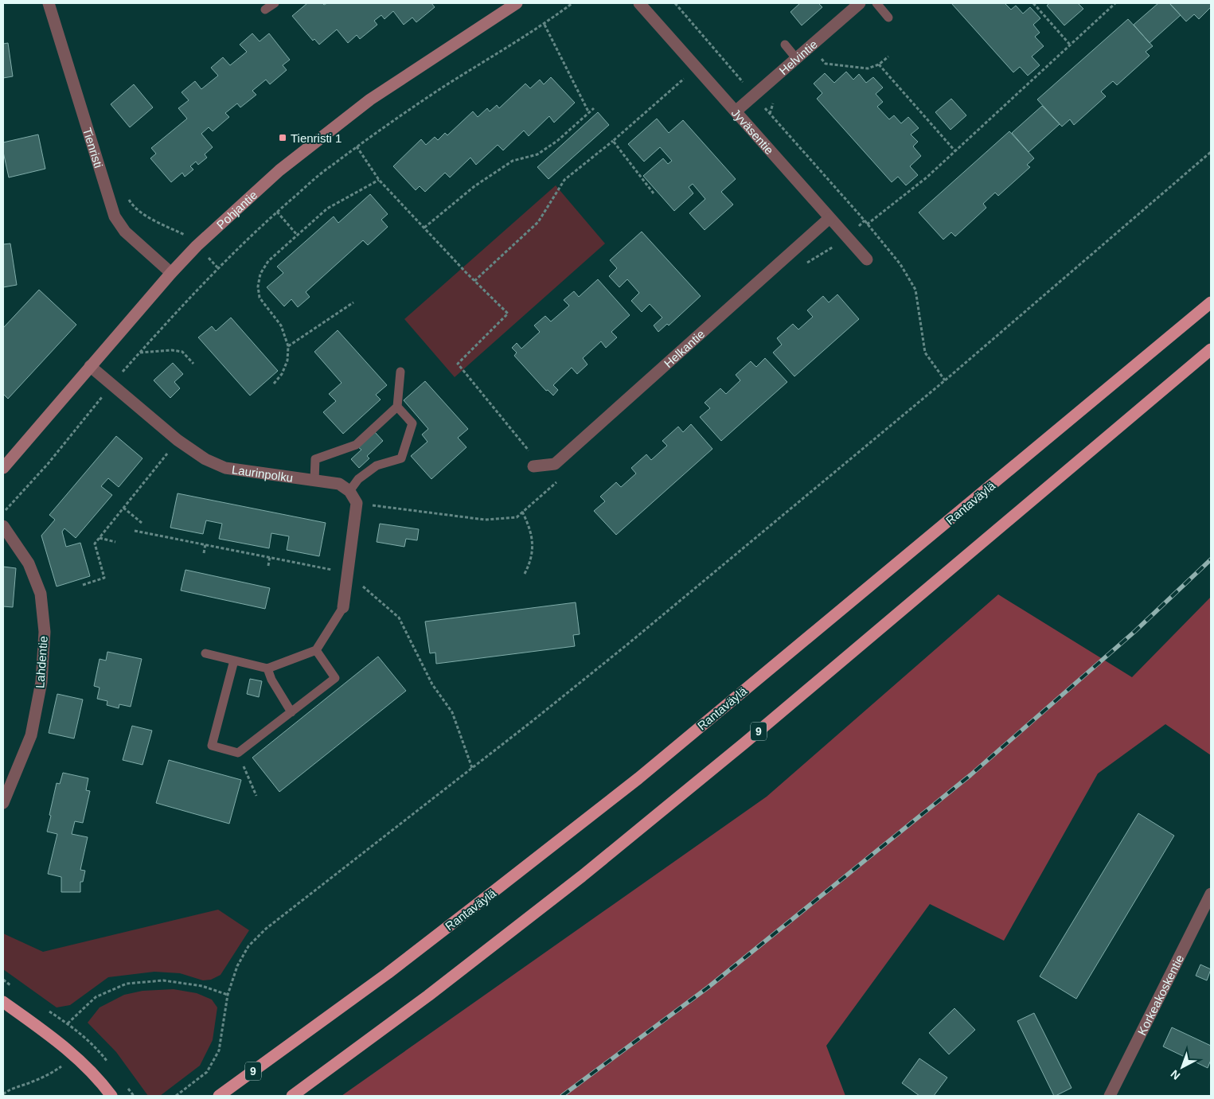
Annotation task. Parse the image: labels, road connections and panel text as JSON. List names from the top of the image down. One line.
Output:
{"streets":{"highway":["Rantaväylä","9"],"main road":["Pohjantie"],"street":["Helvintie","Jyväsentie","Tienristi","Helkantie","Laurinpolku","Lahdentie","Korkeakoskentie"]},"crossings":[["Helvintie","Jyväsentie"],["Jyväsentie","Helkantie"],["Tienristi","Pohjantie"],["Pohjantie","Laurinpolku"]],"places":{"transit":["Tienristi 1"]},"north":"bottom left"}
